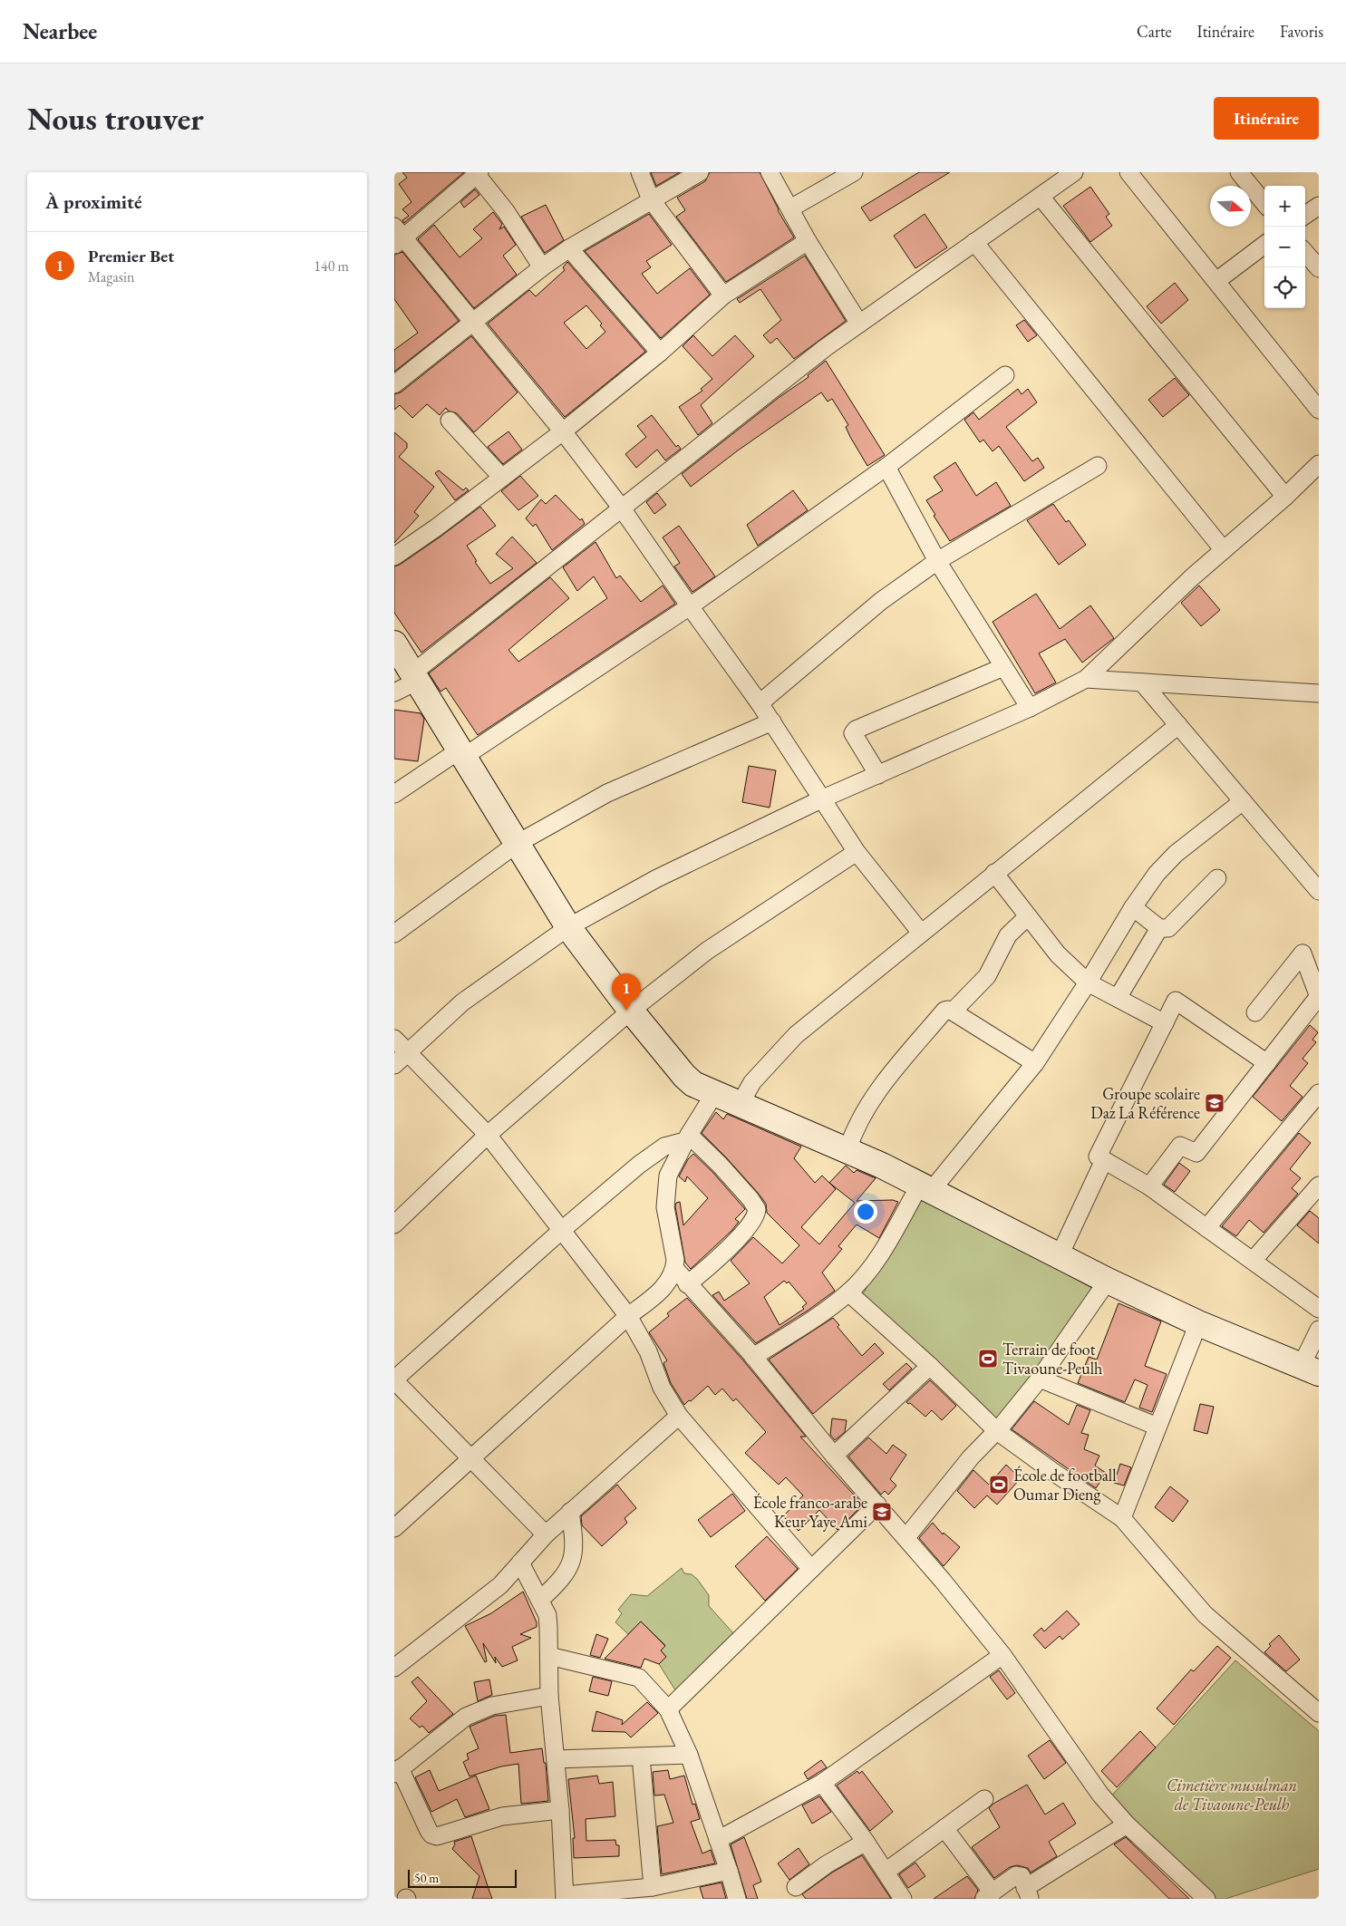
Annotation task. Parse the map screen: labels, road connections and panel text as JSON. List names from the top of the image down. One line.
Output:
{"parks":["Cimetière musulman de Tivaoune-Peulh"],"places":{"school or university":["Groupe scolaire Daz La Référence","École franco-arabe Keur Yaye Ami"],"sports":["Terrain de foot Tivaoune-Peulh","École de football Oumar Dieng"]},"scale_bar":"50 m","north":"right","page":{"header":"Nearbee","nav":["Carte","Itinéraire","Favoris"],"buttons":"Itinéraire","title":"Nous trouver","heading":"À proximité","map_buttons":["+","−"],"list":[{"mark":"1","name":"Premier Bet","note":"Magasin","value":"140 m"}],"pins":"1","scale":"50 m"}}
